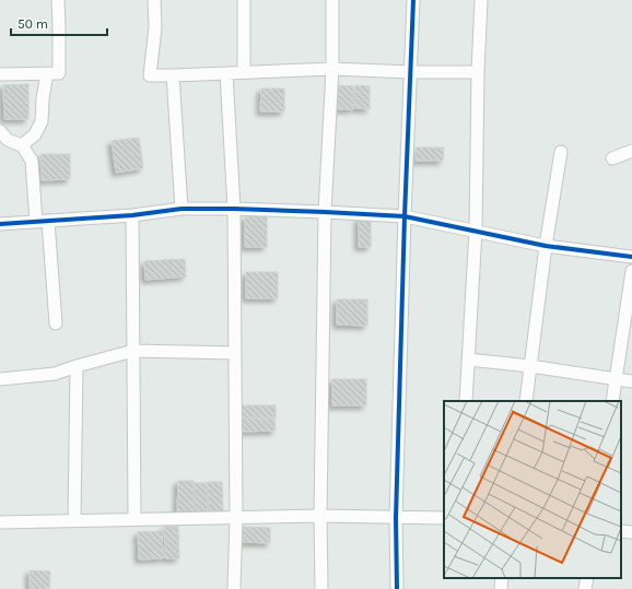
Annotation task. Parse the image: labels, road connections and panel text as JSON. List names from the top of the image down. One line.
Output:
{"scale_bar":"50 m"}
